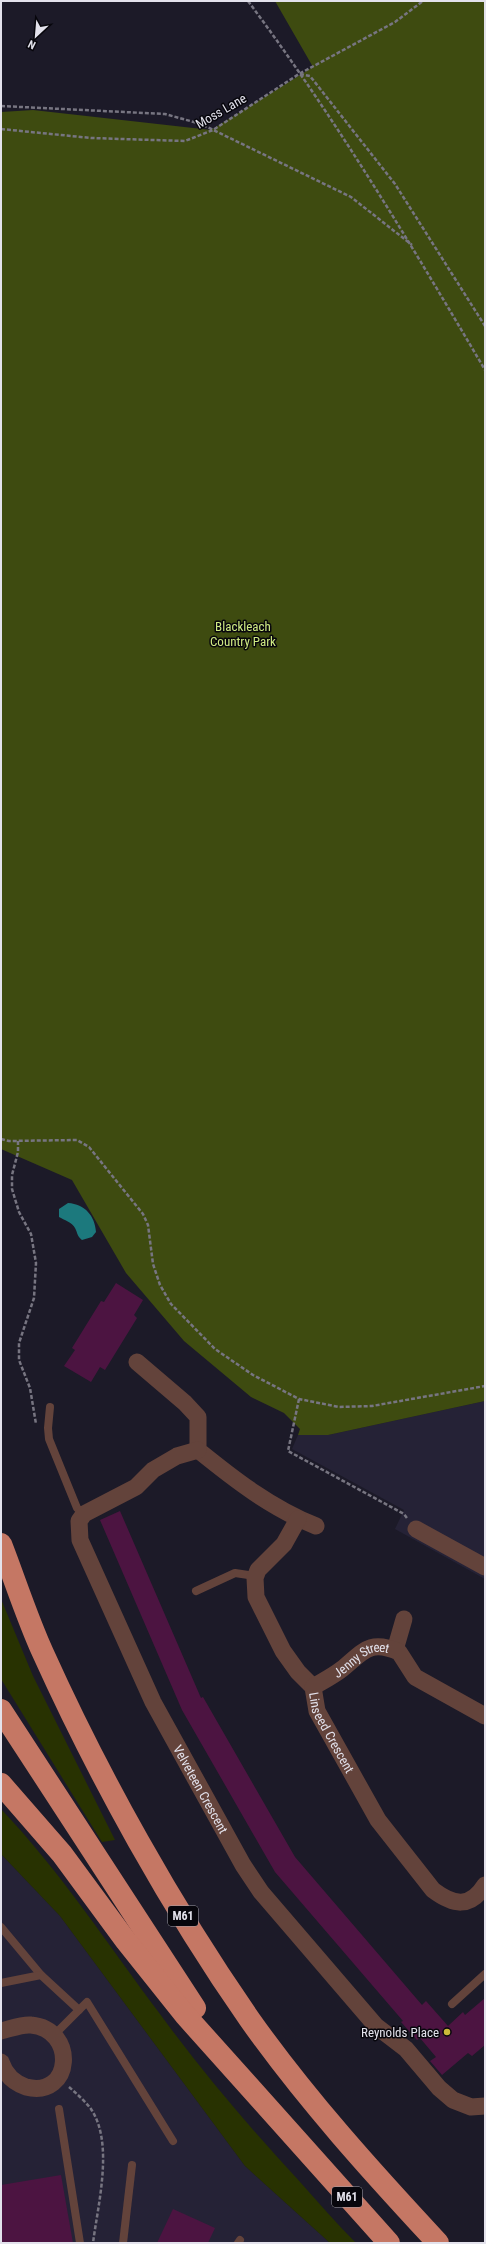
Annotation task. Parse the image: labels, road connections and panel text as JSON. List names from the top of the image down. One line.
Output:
{"streets":{"highway":["M61"],"street":["Jenny Street","Linseed Crescent","Velveteen Crescent"],"path":["Moss Lane"]},"crossings":[["Jenny Street","Linseed Crescent"]],"parks":["Blackleach Country Park"],"places":["Reynolds Place"],"north":"bottom left"}
